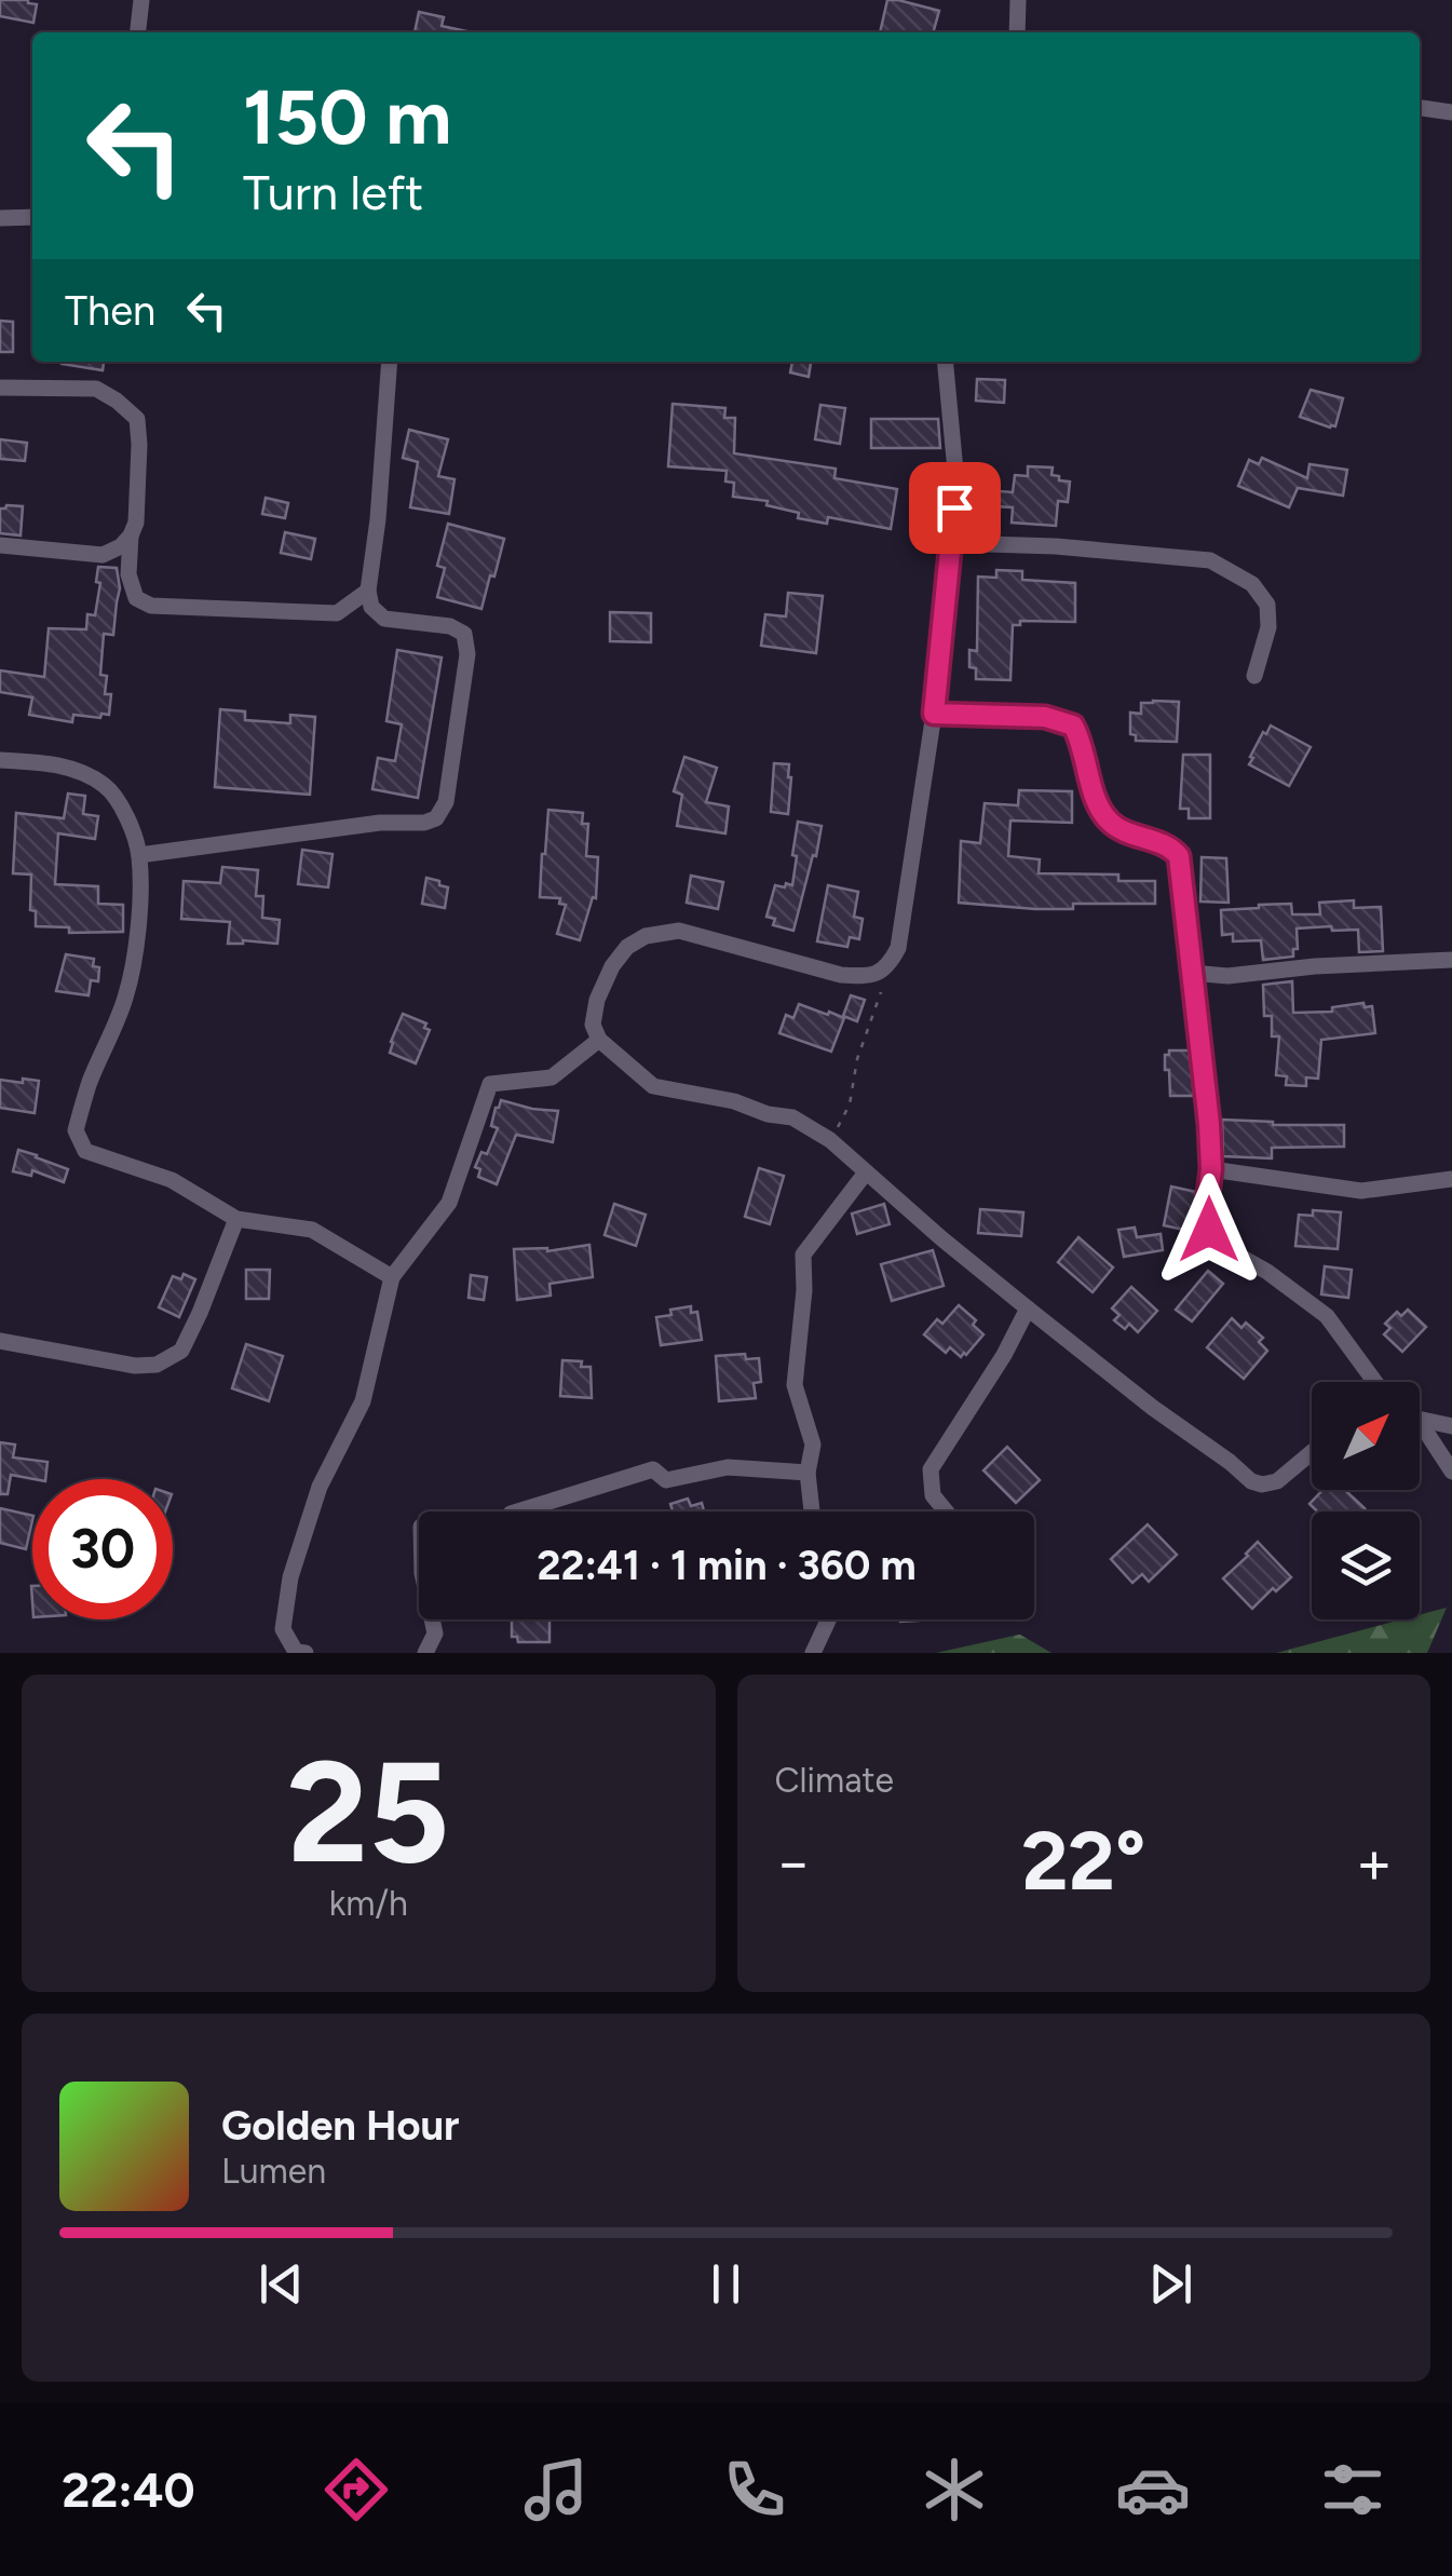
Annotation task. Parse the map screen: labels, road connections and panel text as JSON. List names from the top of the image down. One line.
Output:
{"north":"top right","page":{"turn":["150 m","Turn left"],"then":"Then","limit":"30","trip":"22:41 · 1 min · 360 m","tile":[["25","km/h"],"Climate"],"heat":["−","22°","+"],"song":["Golden Hour","Lumen"],"tabs":"22:40"}}
